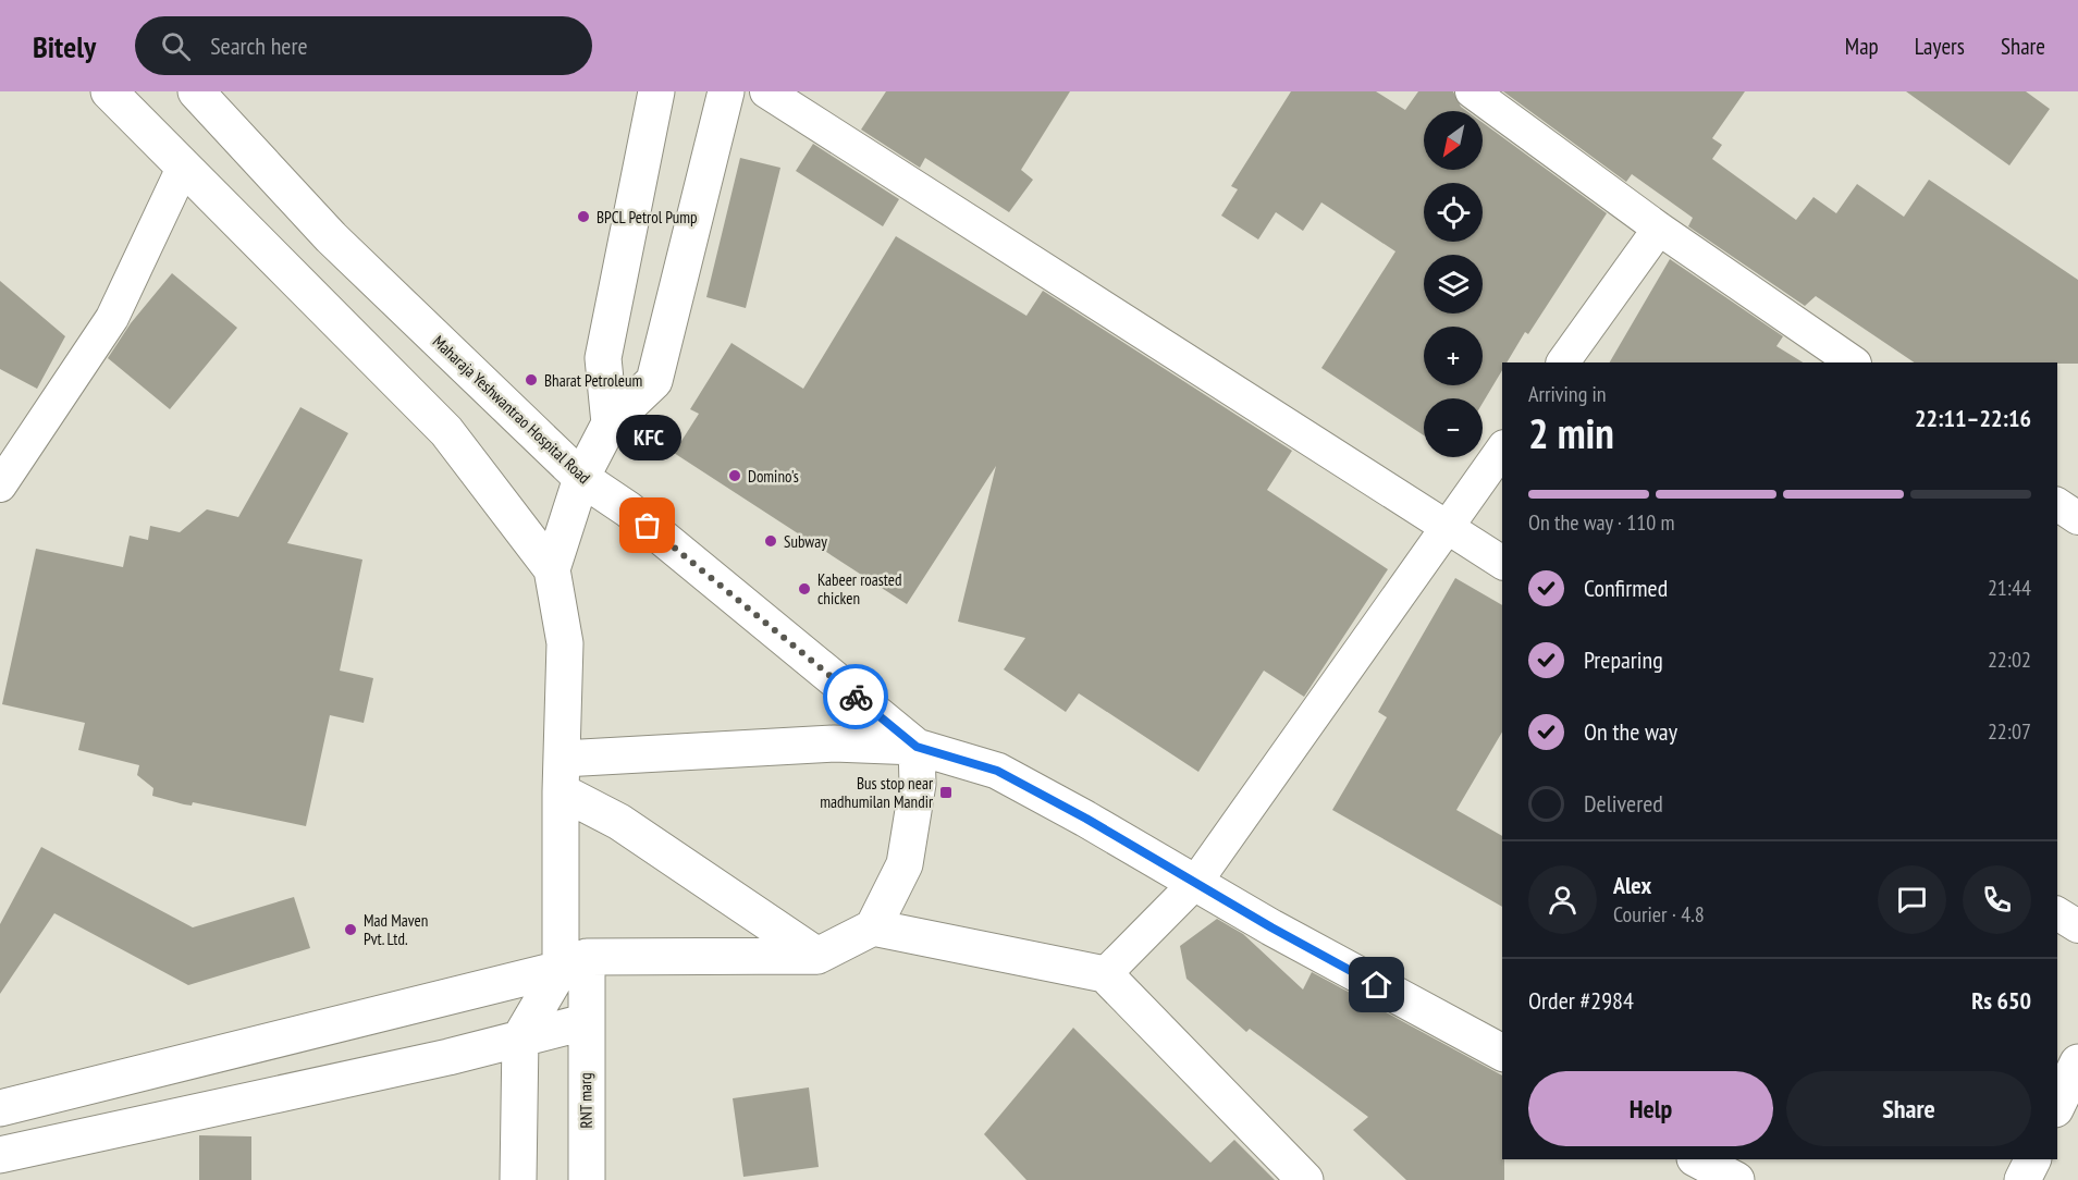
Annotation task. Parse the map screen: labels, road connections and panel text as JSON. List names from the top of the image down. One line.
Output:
{"streets":{"main road":["Maharaja Yeshwantrao Hospital Road","RNT marg"]},"places":{"other":["BPCL Petrol Pump","Bharat Petroleum","Domino's","KFC","Subway","Kabeer roasted chicken","Mad Maven Pvt. Ltd."],"transit":["Bus stop near madhumilan Mandir"]},"north":"bottom left","page":{"header":"Bitely","search":"Search here","nav":["Map","Layers","Share"],"map_buttons":["+","−"],"heading":["2 min","Arriving in","22:11–22:16"],"panel":["Alex","Courier · 4.8","Order #2984","Rs 650"],"bubble":"KFC","bar":"On the way · 110 m","list":[["Confirmed","21:44"],["Preparing","22:02"],["On the way","22:07"],"Delivered"],"buttons":["Help","Share"]}}
